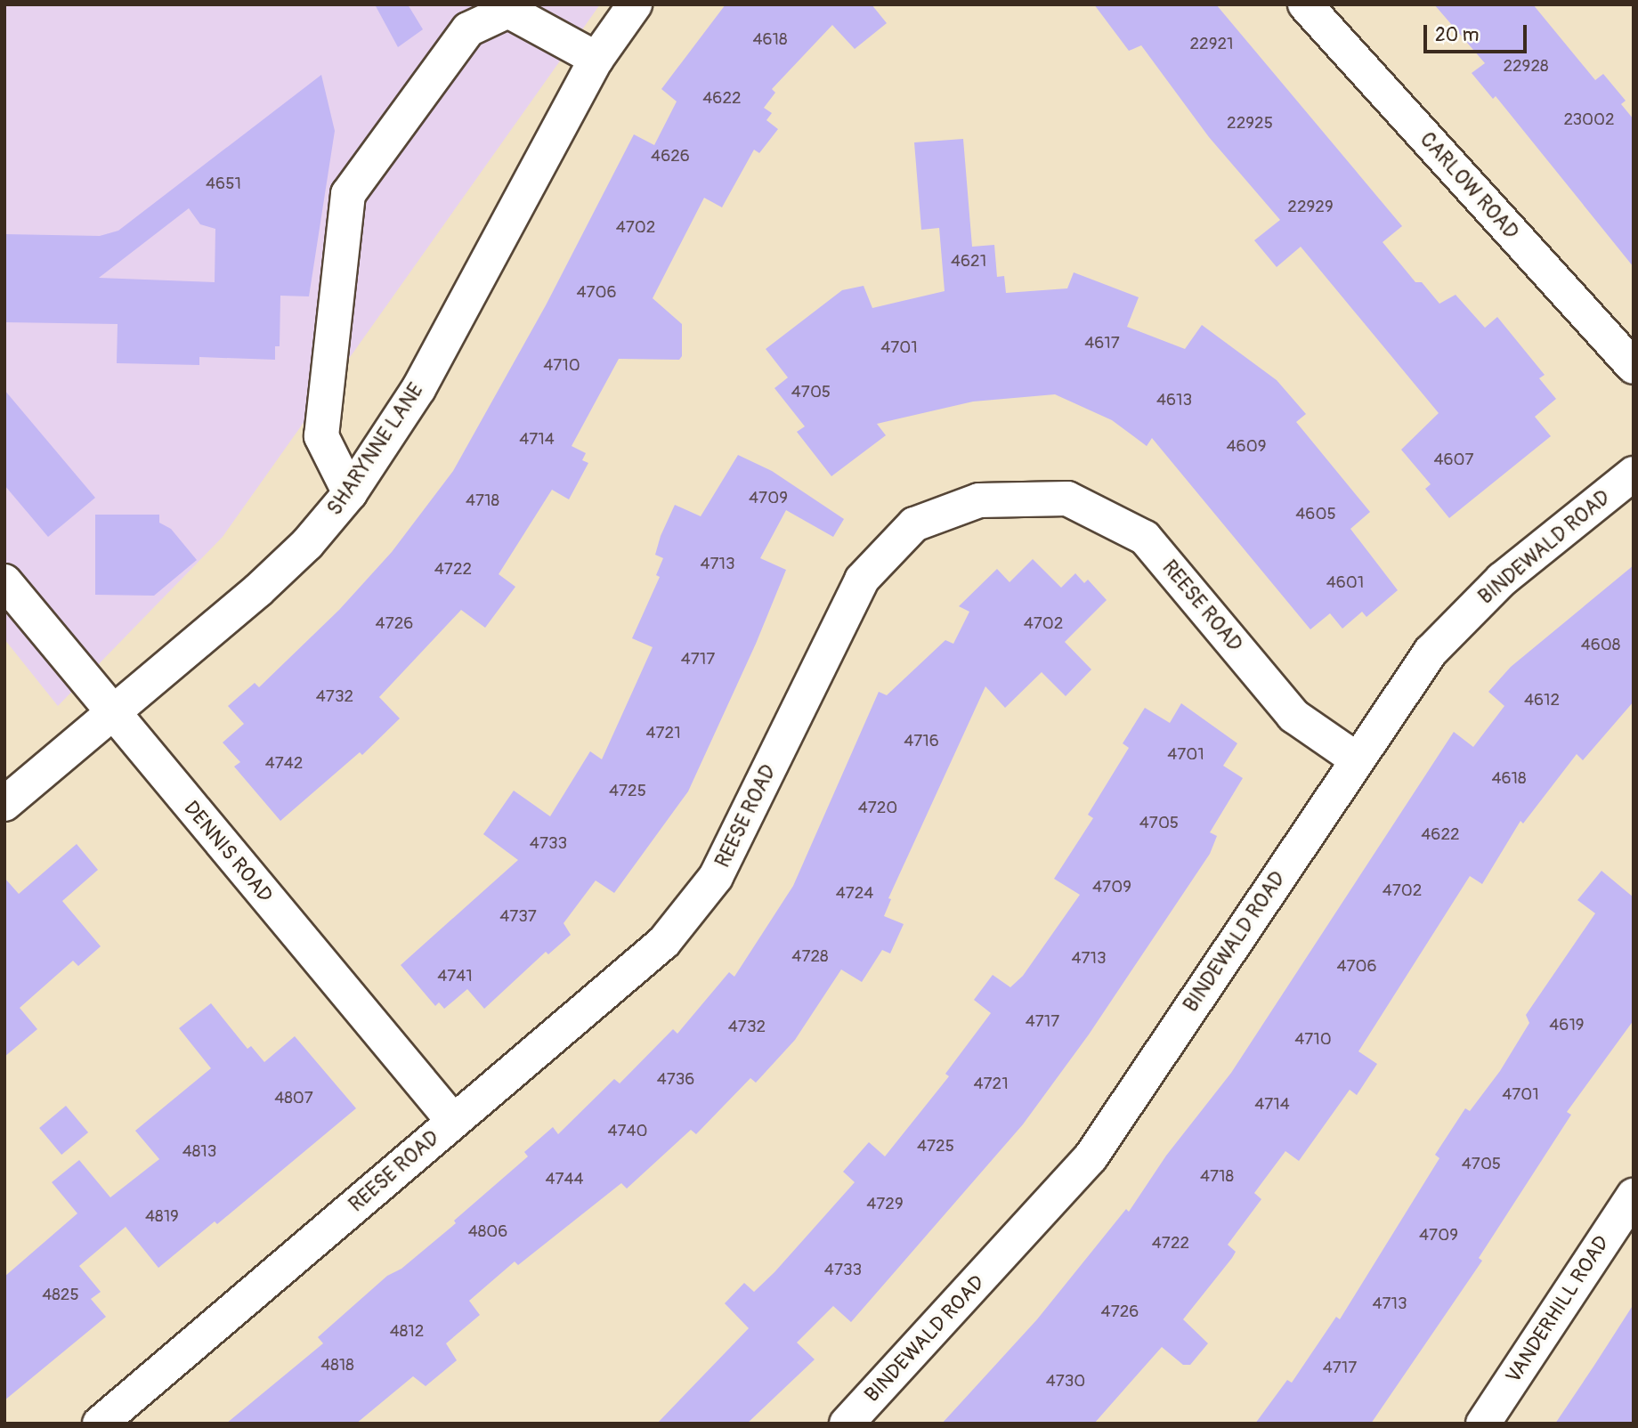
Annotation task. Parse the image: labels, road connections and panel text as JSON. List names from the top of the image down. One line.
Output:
{"streets":{"street":["CARLOW ROAD","SHARYNNE LANE","BINDEWALD ROAD","REESE ROAD","DENNIS ROAD","VANDERHILL ROAD"]},"crossings":[["SHARYNNE LANE","DENNIS ROAD"],["BINDEWALD ROAD","REESE ROAD"],["REESE ROAD","DENNIS ROAD"]],"house_numbers":["4618","22921","22928","4622","23002","22925","4626","4651","22929","4702","4621","4706","4617","4701","4710","4705","4613","4714","4609","4607","4709","4718","4605","4713","4722","4601","4726","4702","4608","4717","4732","4612","4721","4716","4701","4742","4618","4725","4720","4705","4622","4733","4709","4702","4724","4737","4728","4713","4706","4741","4717","4619","4732","4710","4736","4721","4701","4807","4714","4740","4725","4813","4705","4718","4744","4729","4819","4806","4709","4722","4733","4825","4713","4726","4812","4818","4717","4730"],"scale_bar":"20 m"}
